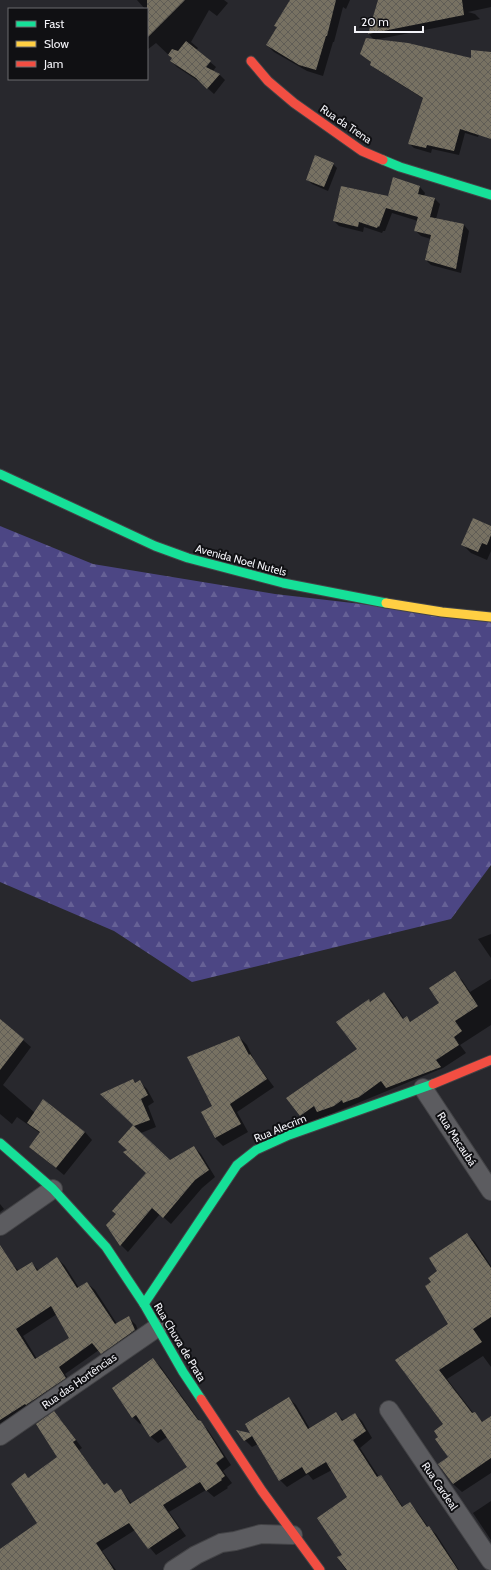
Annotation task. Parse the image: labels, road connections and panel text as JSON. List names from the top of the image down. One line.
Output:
{"streets":{"street":["Rua da Trena","Avenida Noel Nutels","Rua Alecrim","Rua Macaubá","Rua Chuva de Prata","Rua das Hortências","Rua Cardeal"]},"crossings":[["Rua Alecrim","Rua Macaubá"],["Rua Alecrim","Rua Chuva de Prata"],["Rua Chuva de Prata","Rua das Hortências"]],"legend":["Fast","Slow","Jam"],"scale_bar":"20 m"}
